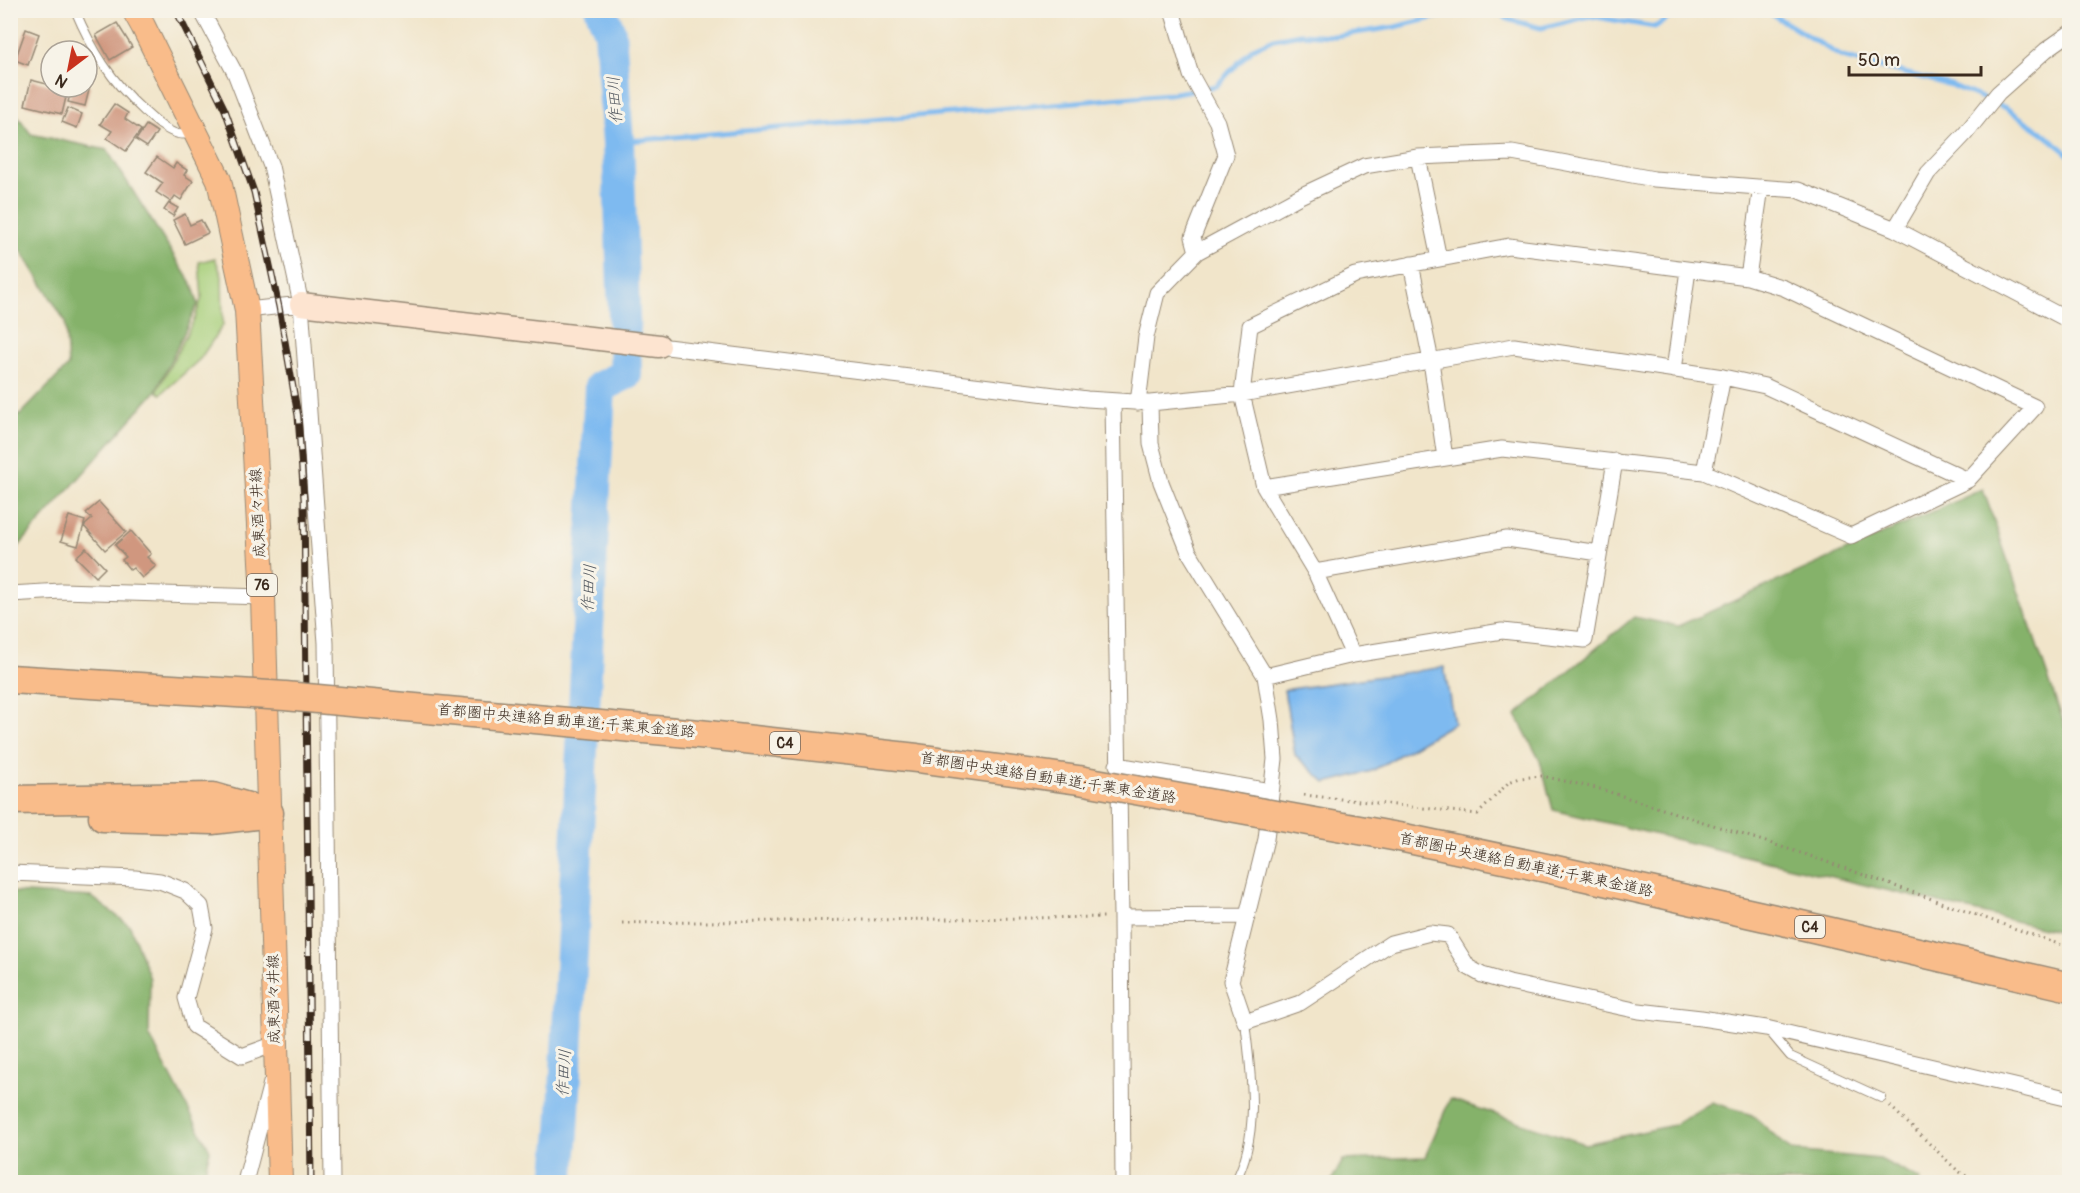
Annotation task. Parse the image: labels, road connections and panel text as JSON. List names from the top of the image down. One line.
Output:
{"streets":{"highway":["首都圏中央連絡自動車道;千葉東金道路","C4"],"main road":["成東酒々井線","76"]},"water":["作田川"],"scale_bar":"50 m","north":"bottom left"}
